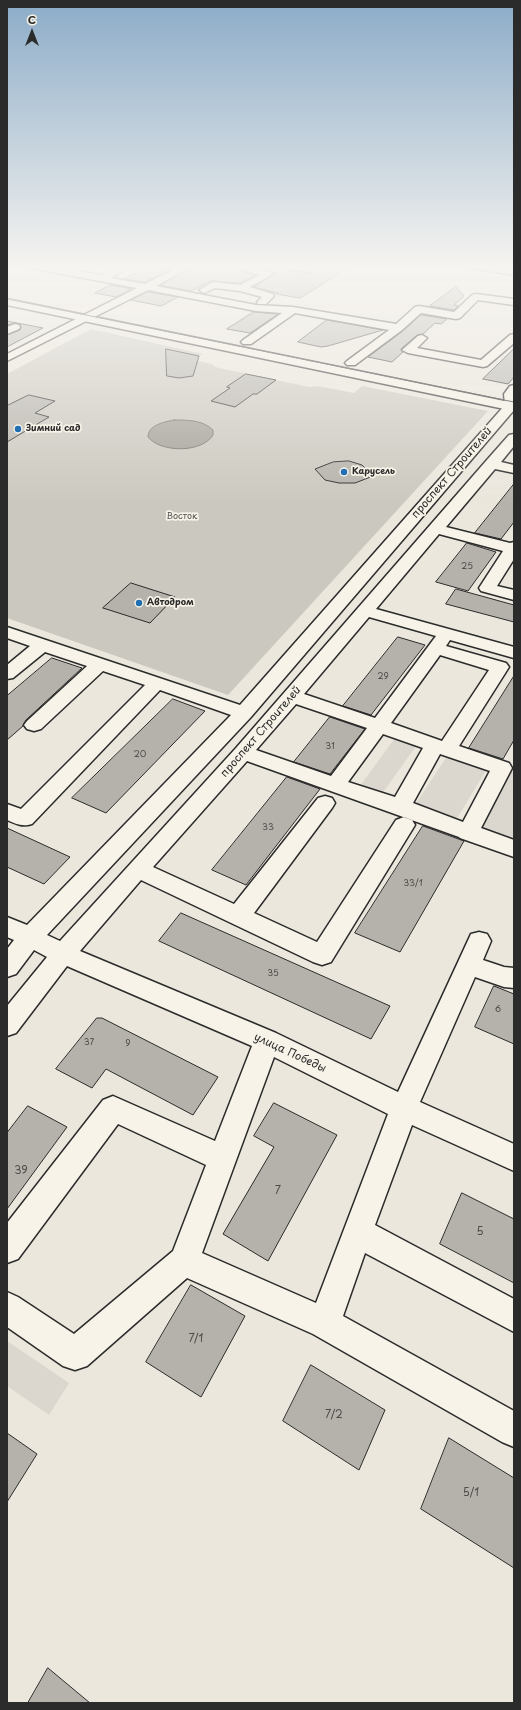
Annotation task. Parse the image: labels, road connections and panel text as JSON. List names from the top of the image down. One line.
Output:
{"streets":{"street":["проспект Строителей","улица Победы"]},"crossings":[["проспект Строителей","улица Победы"]],"parks":["Восток"],"places":["Зимний сад","Карусель","Автодром"],"house_numbers":["25","29","31","20","33","33/1","35","6","37","9","39","7","5","7/1","7/2","5/1"],"north":"top"}
